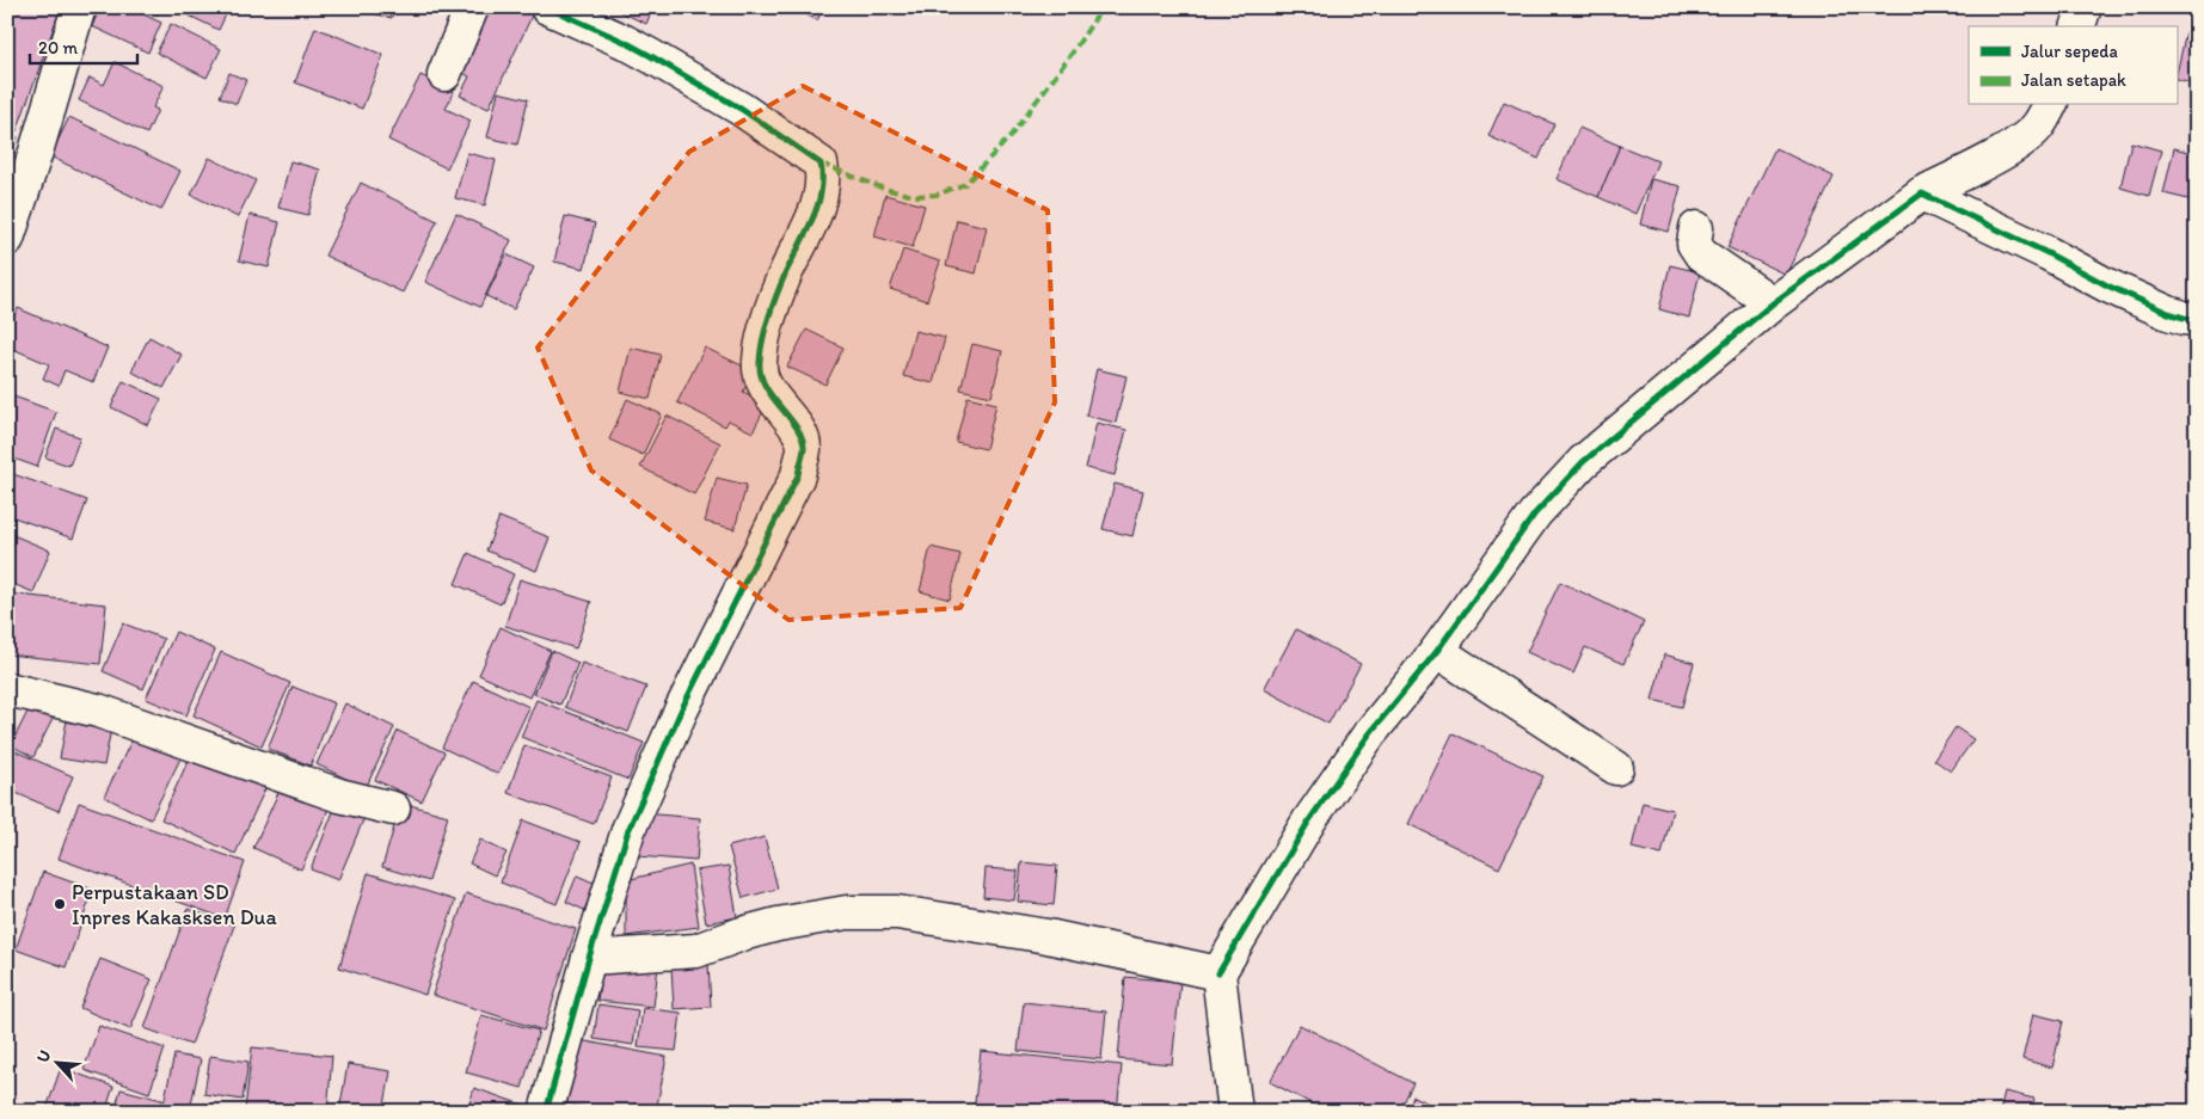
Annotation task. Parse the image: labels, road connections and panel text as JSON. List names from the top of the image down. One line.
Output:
{"places":["Perpustakaan SD Inpres Kakasksen Dua"],"legend":["Jalur sepeda","Jalan setapak"],"scale_bar":"20 m","north":"top left"}
